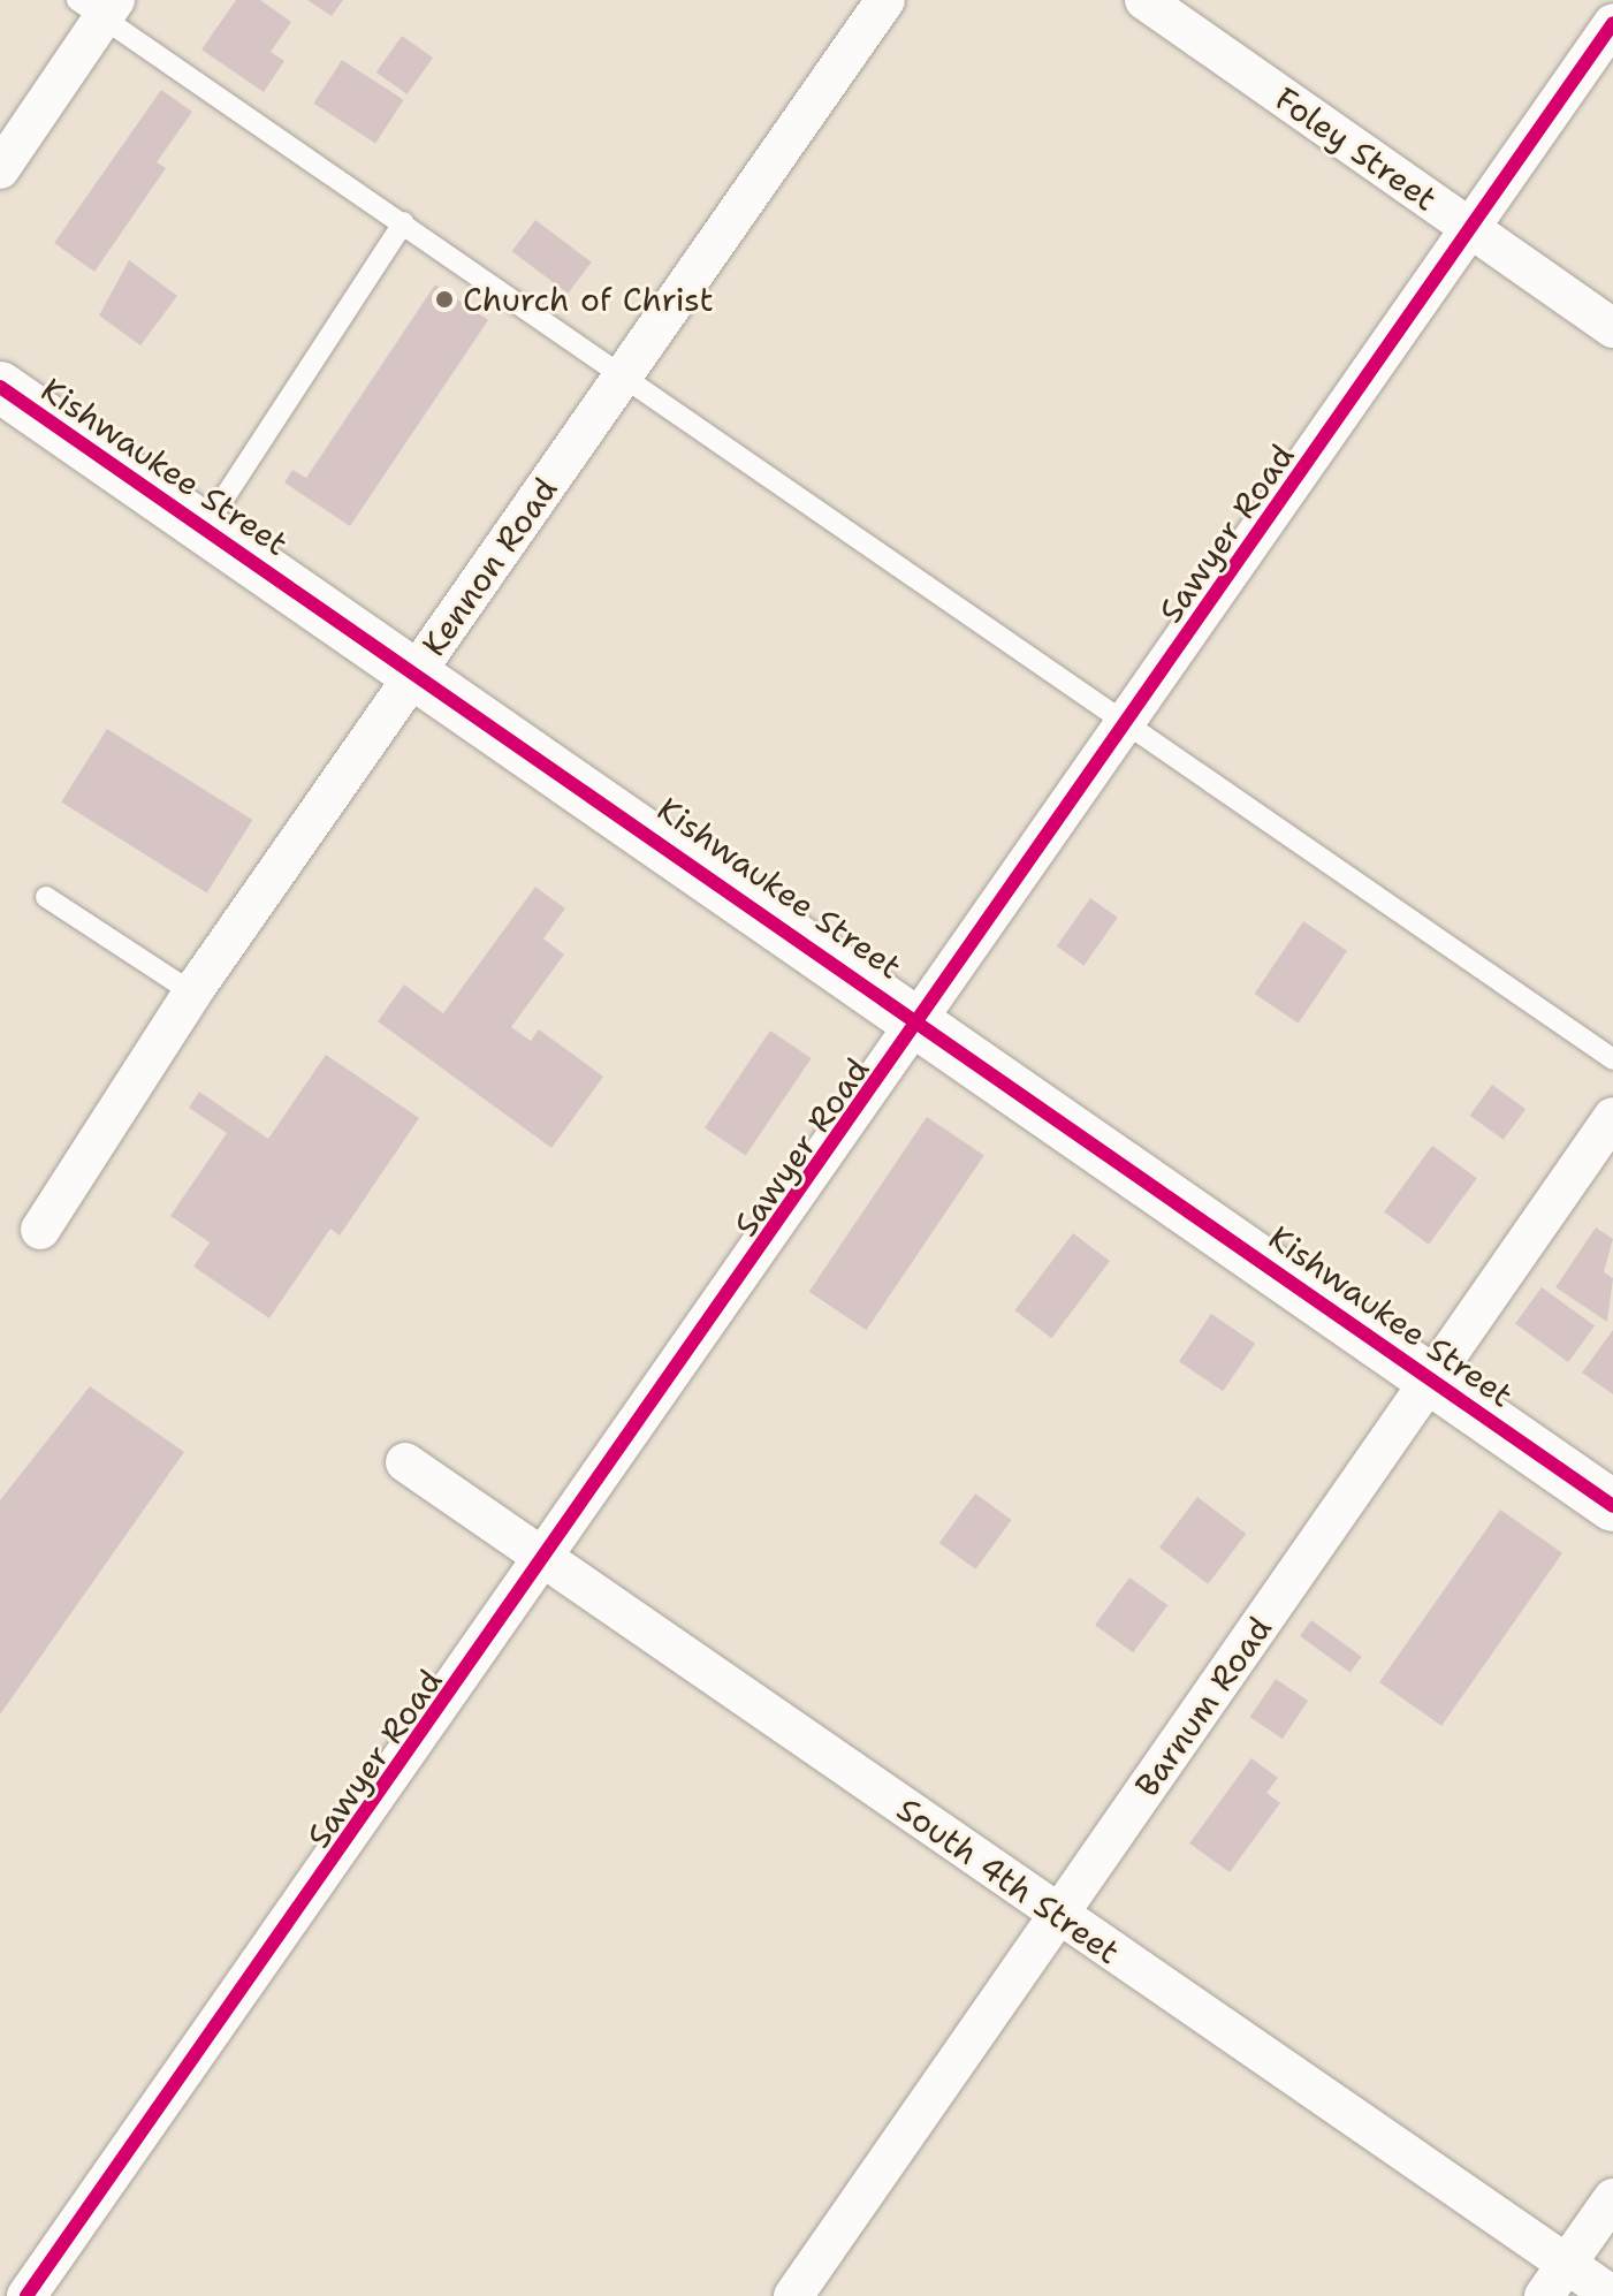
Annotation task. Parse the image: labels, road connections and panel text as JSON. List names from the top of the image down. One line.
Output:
{"streets":{"street":["Foley Street","Kishwaukee Street","Sawyer Road","Kennon Road","Barnum Road","South 4th Street"]},"crossings":[["Foley Street","Sawyer Road"],["Kishwaukee Street","Sawyer Road"],["Kishwaukee Street","Kennon Road"],["Kishwaukee Street","Barnum Road"],["Sawyer Road","South 4th Street"],["Barnum Road","South 4th Street"]],"places":["Church of Christ"]}
